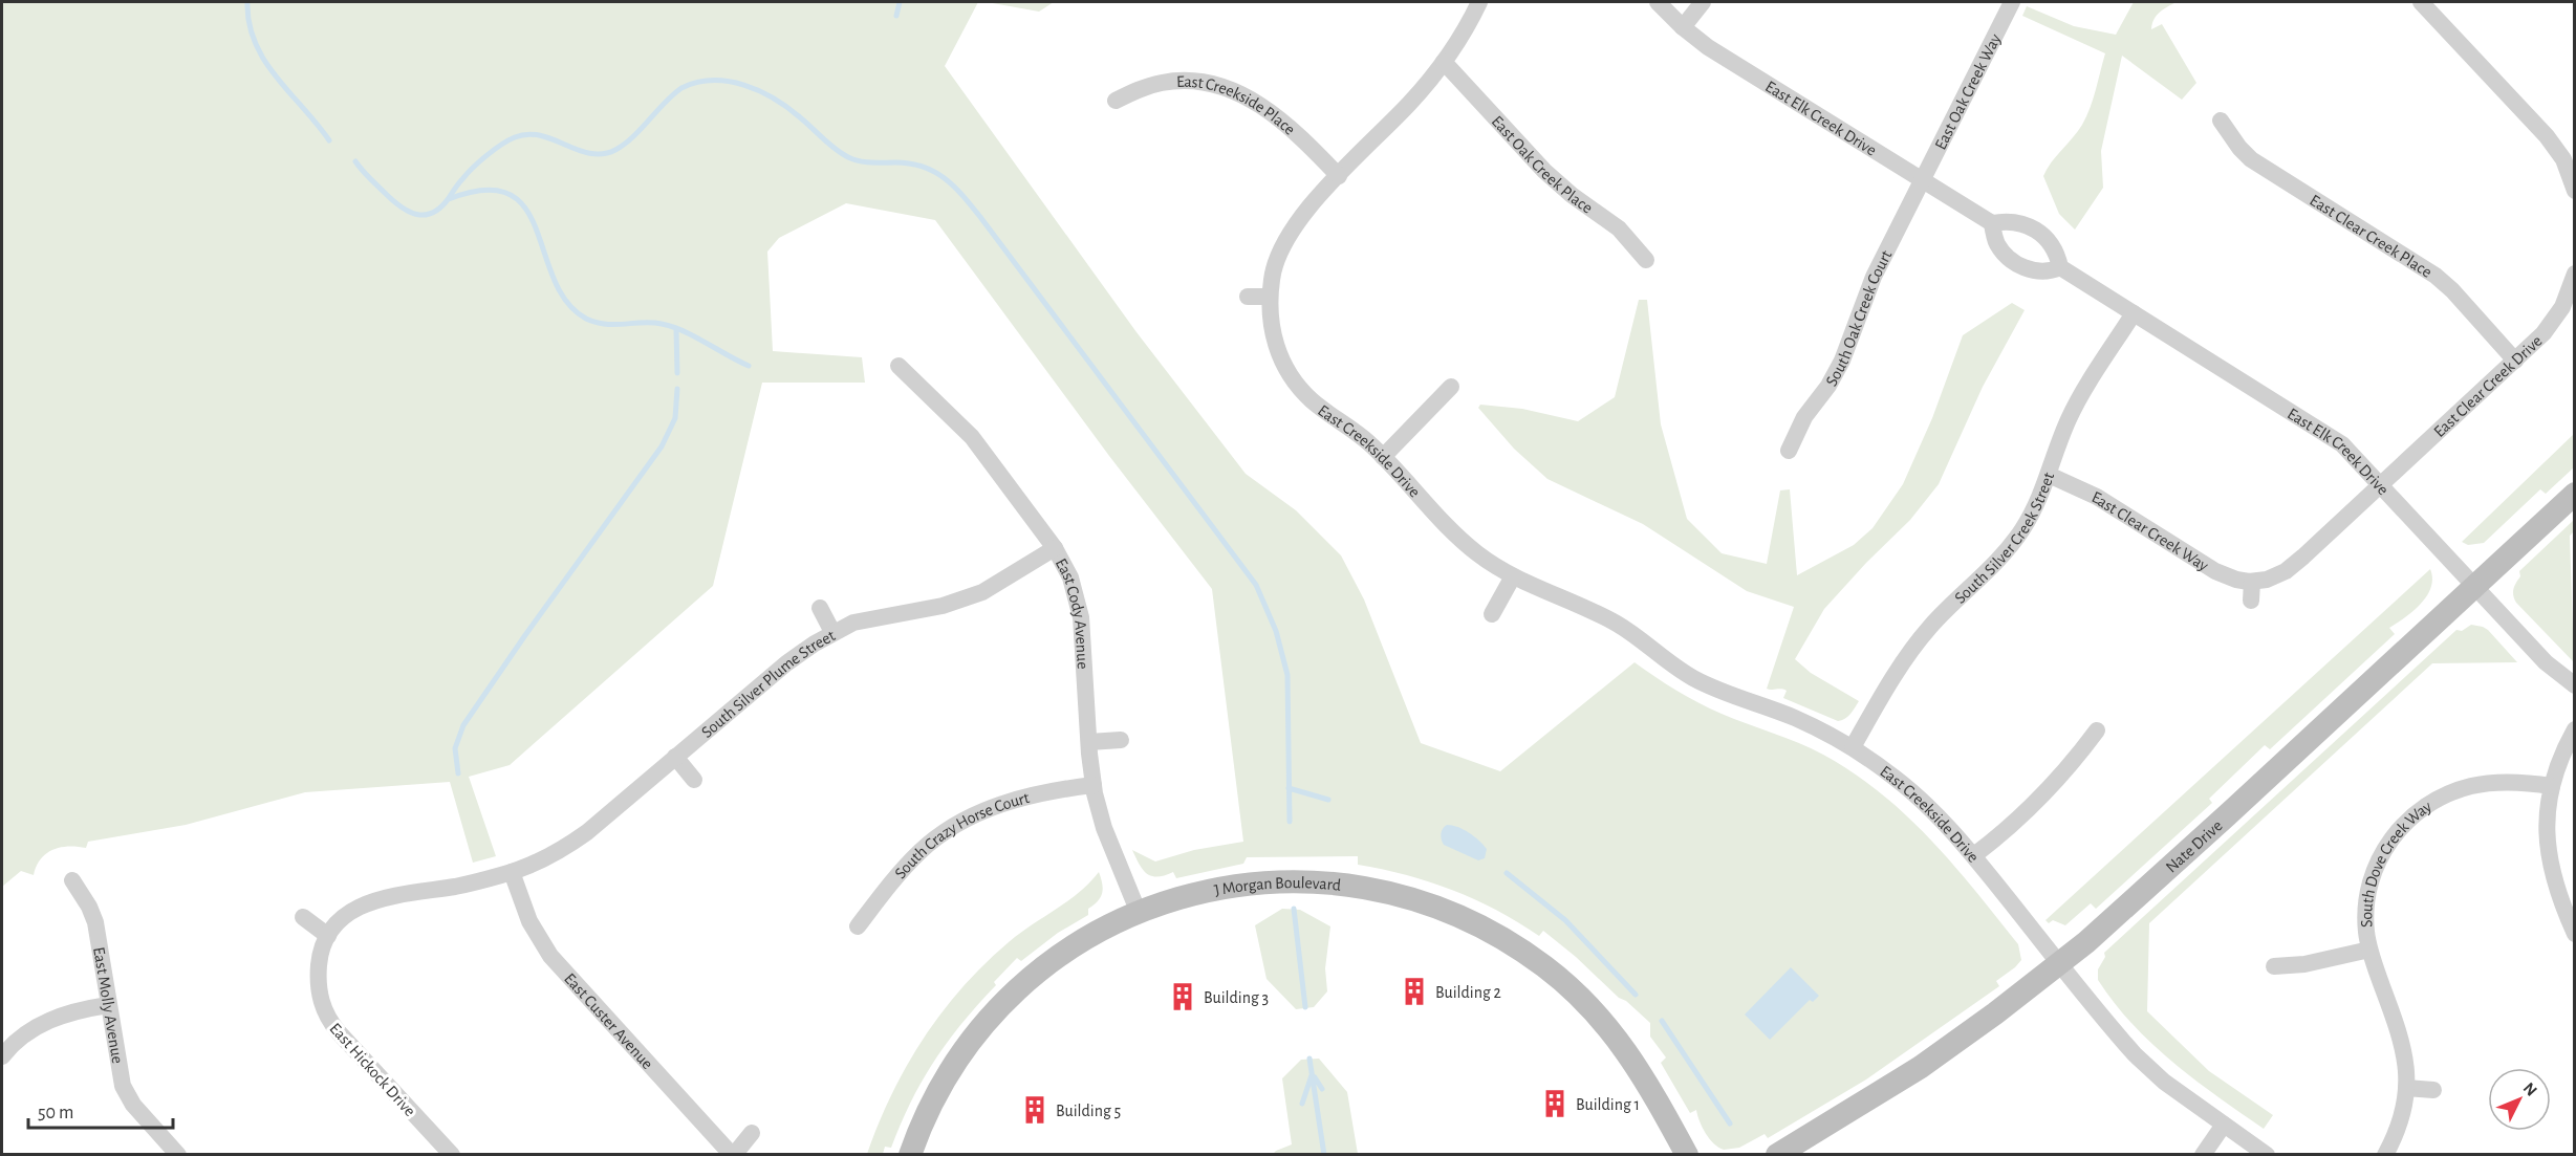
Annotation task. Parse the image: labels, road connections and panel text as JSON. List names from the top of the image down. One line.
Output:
{"streets":{"street":["East Oak Creek Way","East Creekside Place","East Elk Creek Drive","East Oak Creek Place","East Clear Creek Place","South Oak Creek Court","East Clear Creek Drive","East Creekside Drive","East Clear Creek Way","South Silver Creek Street","East Cody Avenue","South Silver Plume Street","South Crazy Horse Court","Nate Drive","South Dove Creek Way","J Morgan Boulevard","East Molly Avenue","East Custer Avenue","East Hickock Drive"]},"crossings":[["East Oak Creek Way","East Elk Creek Drive"],["East Oak Creek Way","South Oak Creek Court"],["East Creekside Place","East Creekside Drive"],["East Elk Creek Drive","South Oak Creek Court"],["East Elk Creek Drive","East Clear Creek Drive"],["East Elk Creek Drive","South Silver Creek Street"],["East Elk Creek Drive","Nate Drive"],["East Oak Creek Place","East Creekside Drive"],["East Clear Creek Place","East Clear Creek Drive"],["East Creekside Drive","South Silver Creek Street"],["East Creekside Drive","Nate Drive"],["East Clear Creek Way","South Silver Creek Street"],["East Cody Avenue","South Silver Plume Street"],["East Cody Avenue","South Crazy Horse Court"],["East Cody Avenue","J Morgan Boulevard"],["South Silver Plume Street","East Custer Avenue"],["South Silver Plume Street","East Hickock Drive"],["East Custer Avenue","East Hickock Drive"]],"places":{"building":["Building 2","Building 3","Building 1","Building 5"]},"scale_bar":"50 m","north":"top right"}
